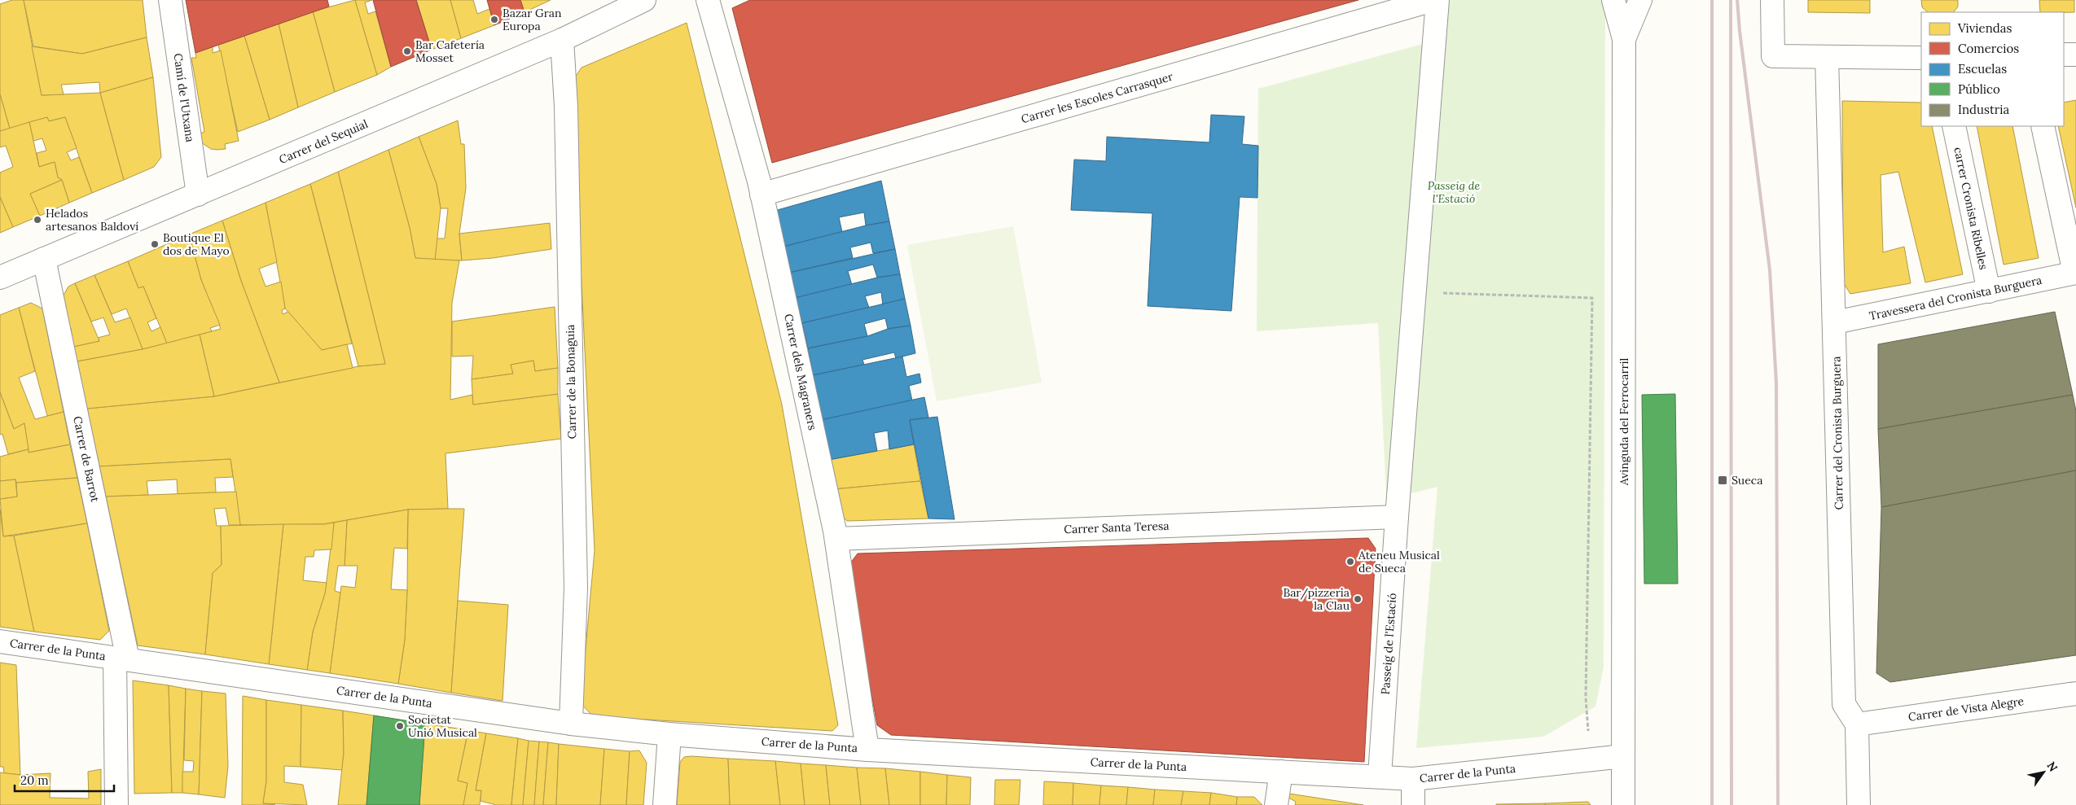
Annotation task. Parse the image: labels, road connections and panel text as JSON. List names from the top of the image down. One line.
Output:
{"streets":{"street":["Camí de l'Utxana","Carrer les Escoles Carrasquer","Carrer del Sequial","carrer Cronista Ribelles","Travessera del Cronista Burguera","Carrer dels Magraners","Carrer de la Bonaguia","Avinguda del Ferrocarril","Carrer del Cronista Burguera","Carrer de Barrot","Carrer Santa Teresa","Passeig de l'Estació","Carrer de la Punta","Carrer de Vista Alegre"]},"crossings":[["Camí de l'Utxana","Carrer del Sequial"],["Carrer les Escoles Carrasquer","Carrer dels Magraners"],["Carrer del Sequial","Carrer de la Bonaguia"],["Carrer del Sequial","Carrer de Barrot"],["carrer Cronista Ribelles","Travessera del Cronista Burguera"],["Travessera del Cronista Burguera","Carrer del Cronista Burguera"],["Carrer dels Magraners","Carrer Santa Teresa"],["Carrer dels Magraners","Carrer de la Punta"],["Carrer de la Bonaguia","Carrer de la Punta"],["Avinguda del Ferrocarril","Carrer de la Punta"],["Carrer del Cronista Burguera","Carrer de Vista Alegre"],["Carrer de Barrot","Carrer de la Punta"],["Carrer Santa Teresa","Passeig de l'Estació"],["Passeig de l'Estació","Carrer de la Punta"]],"parks":["Passeig de l'Estació"],"places":{"other":["Bazar Gran Europa","Bar Cafetería Mosset","Helados artesanos Baldoví","Boutique El dos de Mayo","Ateneu Musical de Sueca","Bar/pizzeria la Clau","Societat Unió Musical"],"transit":["Sueca"]},"legend":["Viviendas","Comercios","Escuelas","Público","Industria"],"scale_bar":"20 m","north":"top right"}
